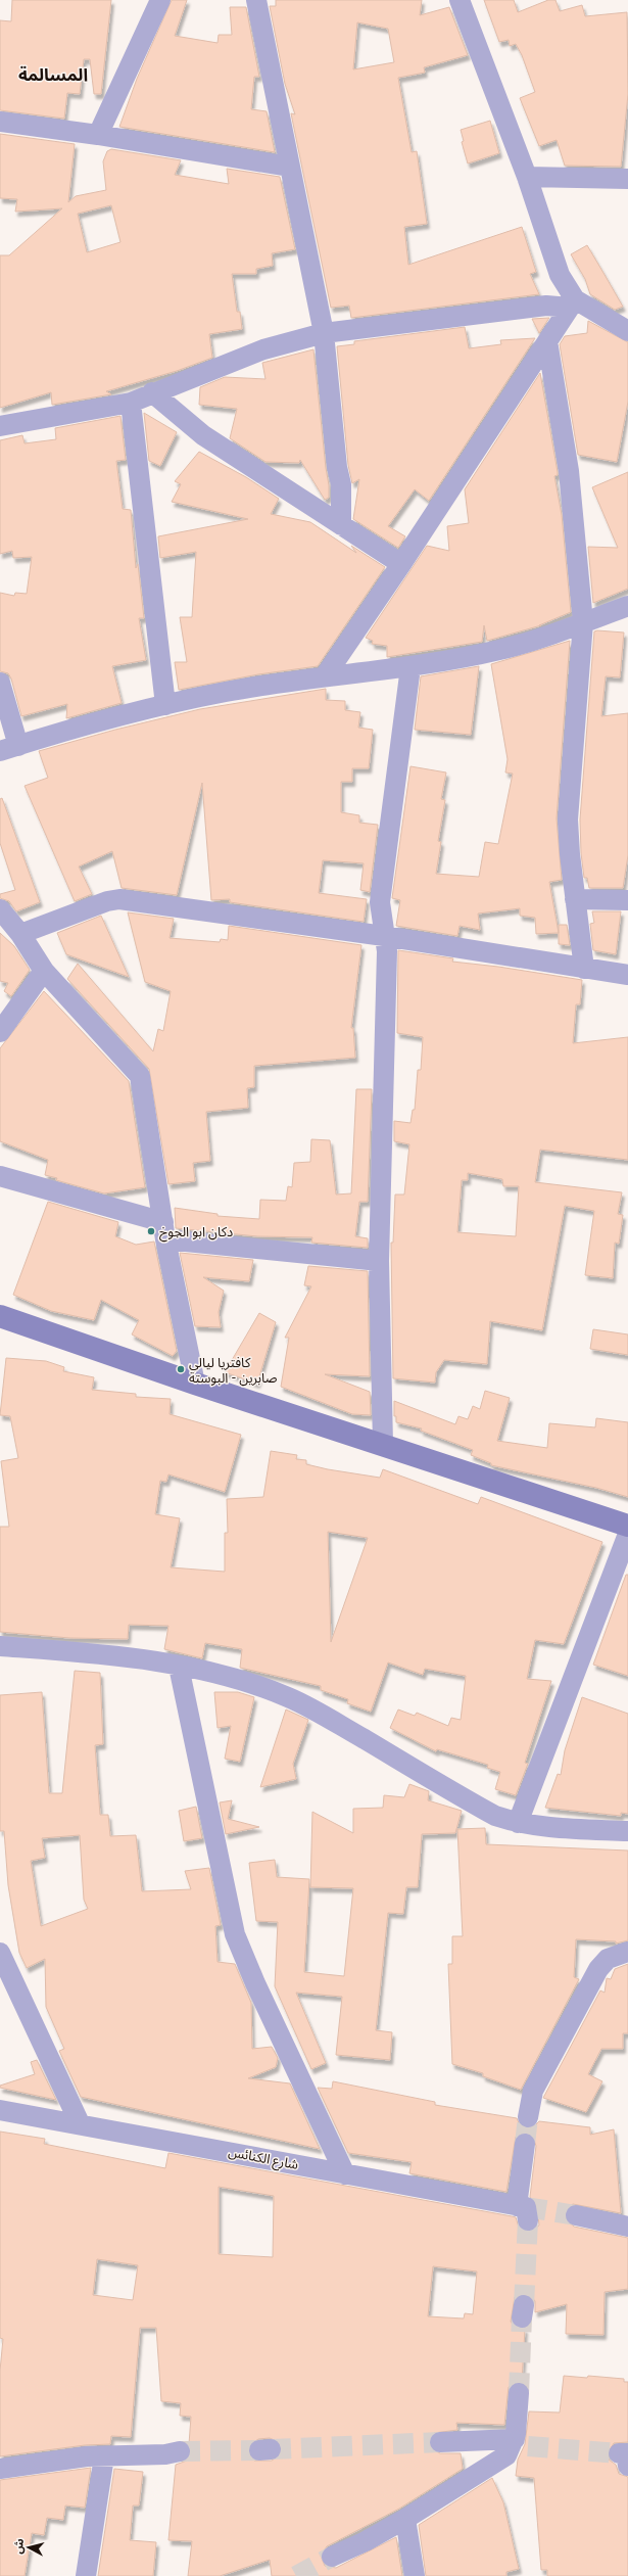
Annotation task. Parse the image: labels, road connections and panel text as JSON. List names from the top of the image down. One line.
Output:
{"streets":{"street":["شارع الكنائس"]},"districts":["المسالمة"],"places":["دكان ابو الجوخ","كافتريا ليالي صابرين - البوستة"],"north":"left"}
